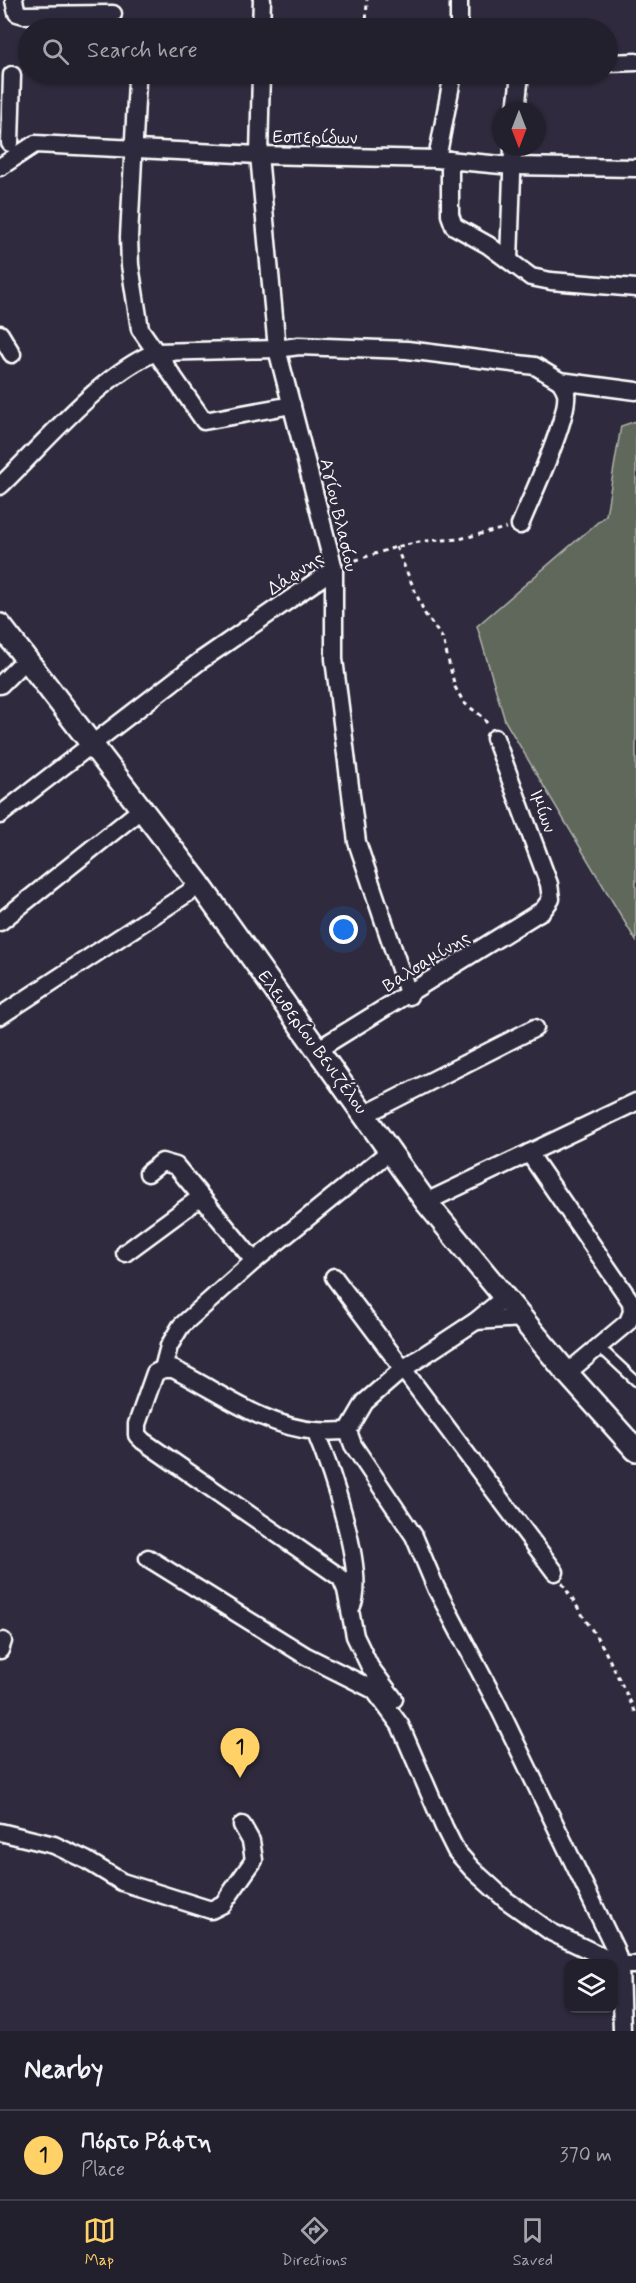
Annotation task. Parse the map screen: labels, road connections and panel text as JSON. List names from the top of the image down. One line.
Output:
{"streets":{"street":["Εσπερίδων","Αγίου Βλασίου","Δάφνης","Ιμίων","Βαλσαμίνης","Ελευθερίου Βενιζέλου"]},"crossings":[["Εσπερίδων","Αγίου Βλασίου"],["Αγίου Βλασίου","Δάφνης"],["Αγίου Βλασίου","Βαλσαμίνης"],["Δάφνης","Ελευθερίου Βενιζέλου"],["Ιμίων","Βαλσαμίνης"],["Βαλσαμίνης","Ελευθερίου Βενιζέλου"]],"north":"bottom","page":{"search":"Search here","pins":"1","heading":"Nearby","list":[{"mark":"1","name":"Πόρτο Ράφτη","note":"Place","value":"370 m"}],"nav":["Map","Directions","Saved"]}}
